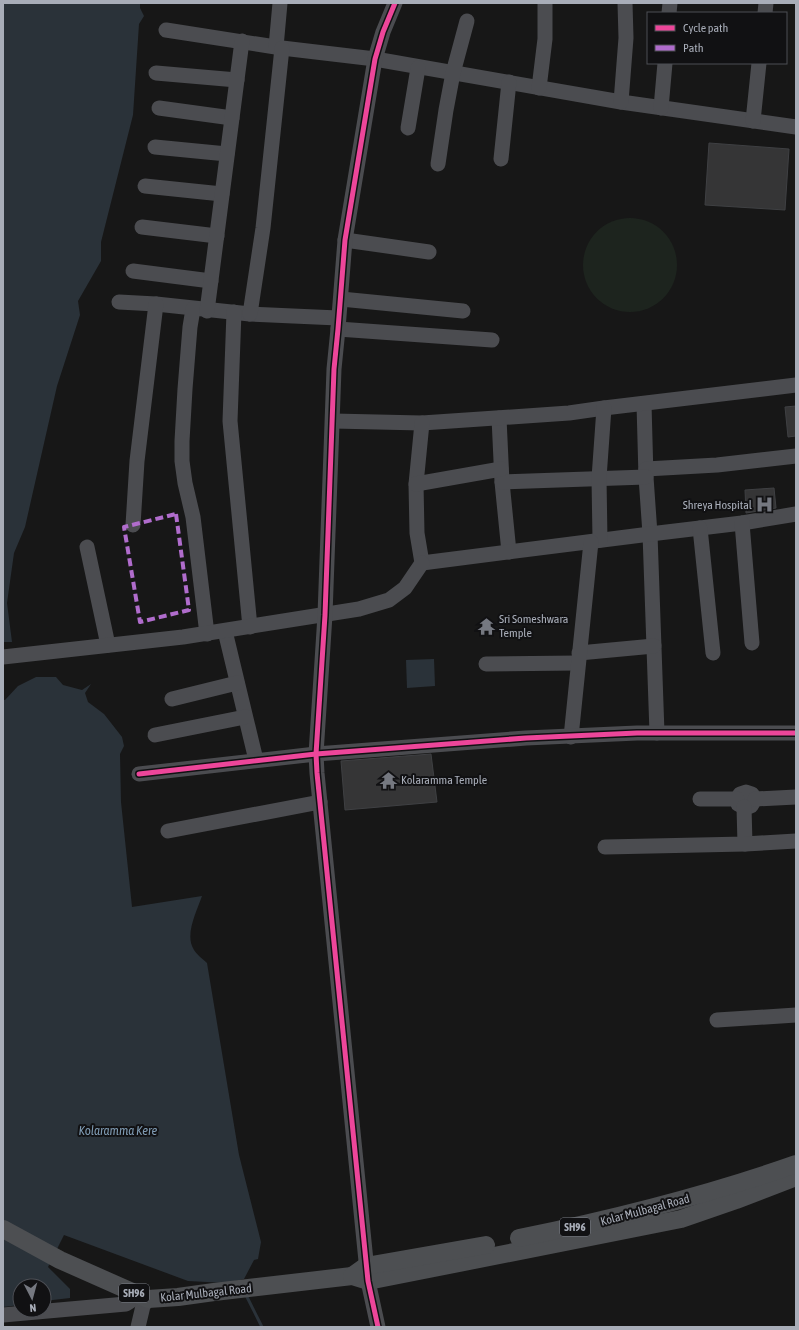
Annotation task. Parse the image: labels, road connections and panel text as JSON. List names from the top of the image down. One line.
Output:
{"streets":{"main road":["Kolar Mulbagal Road","SH96"]},"water":["Kolaramma Kere"],"places":{"hospital":["Shreya Hospital"],"temple":["Sri Someshwara Temple","Kolaramma Temple"]},"legend":["Cycle path","Path"],"north":"bottom"}
